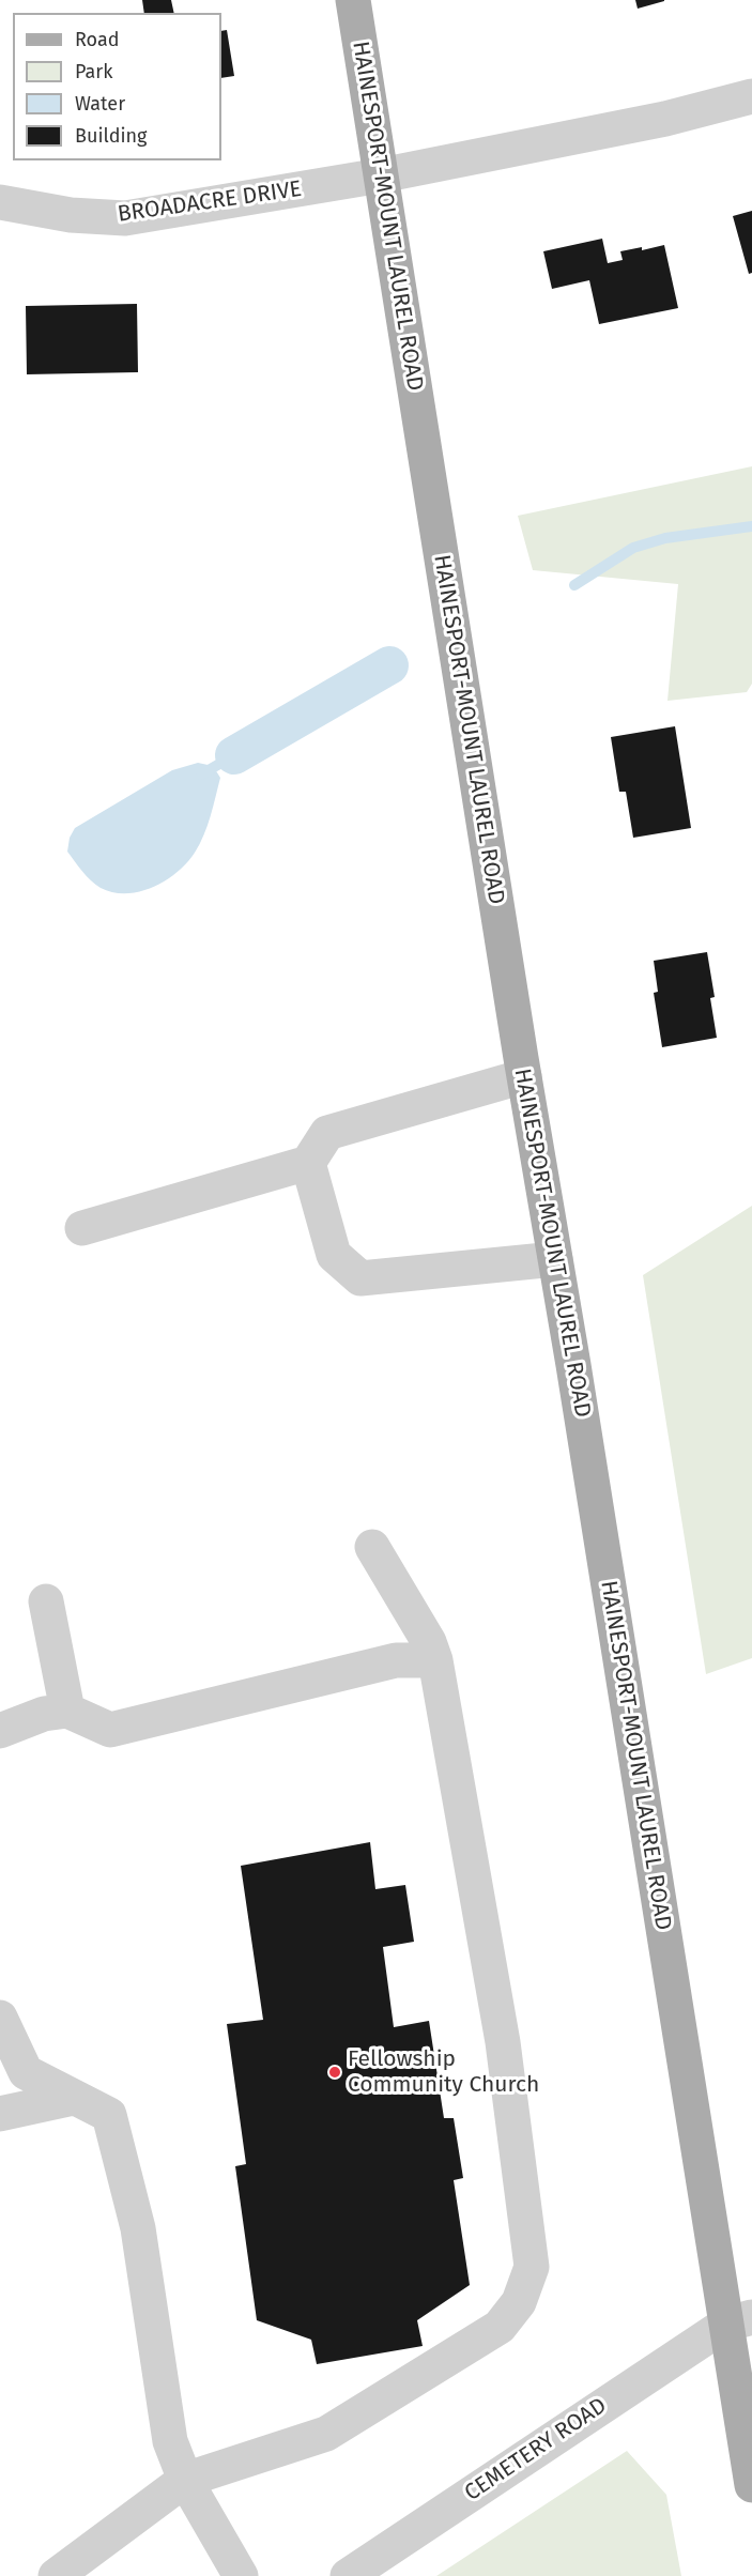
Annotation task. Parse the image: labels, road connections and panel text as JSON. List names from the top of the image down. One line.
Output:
{"streets":{"main road":["HAINESPORT-MOUNT LAUREL ROAD"],"street":["BROADACRE DRIVE","CEMETERY ROAD"]},"crossings":[["BROADACRE DRIVE","HAINESPORT-MOUNT LAUREL ROAD"],["HAINESPORT-MOUNT LAUREL ROAD","CEMETERY ROAD"]],"places":["Fellowship Community Church"],"legend":["Road","Park","Water","Building"]}
